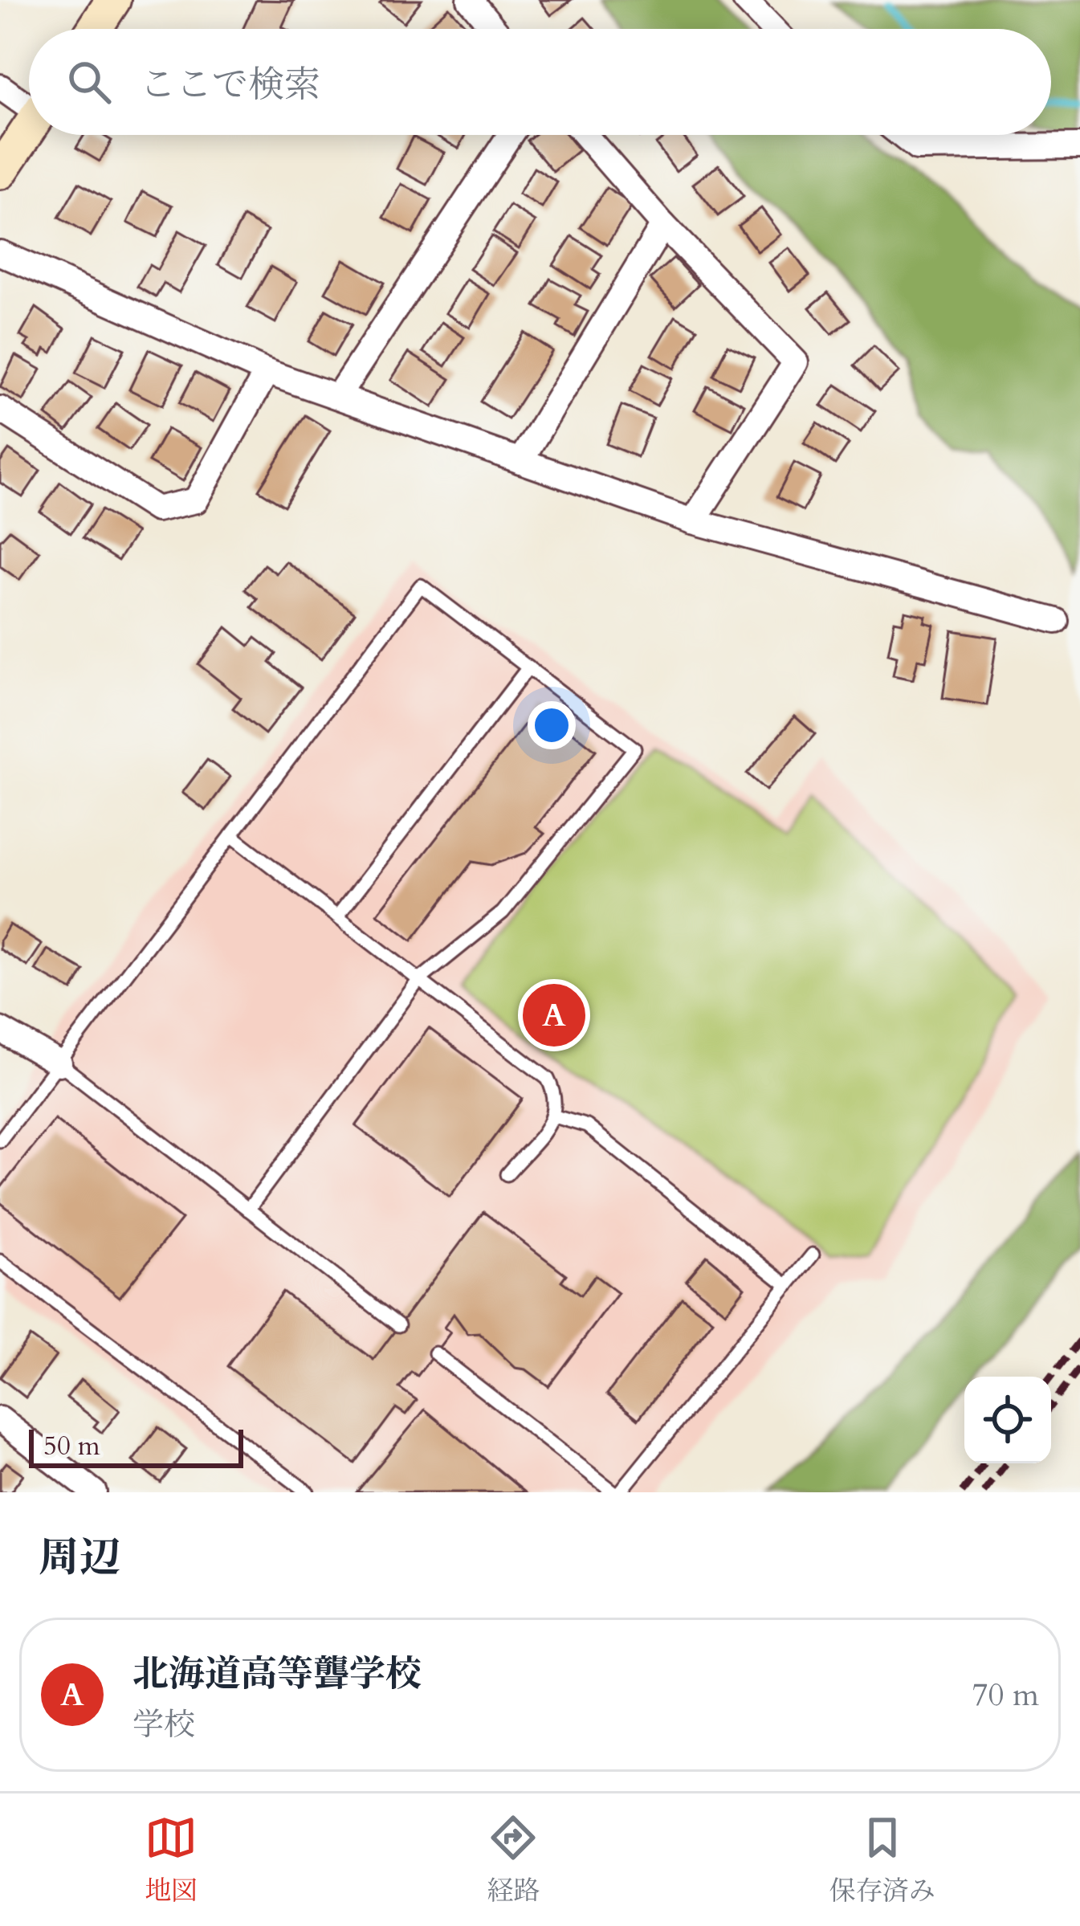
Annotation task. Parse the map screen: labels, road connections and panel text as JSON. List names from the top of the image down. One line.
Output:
{"scale_bar":"50 m","page":{"search":"ここで検索","pins":"A","scale":"50 m","heading":"周辺","list":[{"mark":"A","name":"北海道高等聾学校","note":"学校","value":"70 m"}],"nav":["地図","経路","保存済み"]}}
